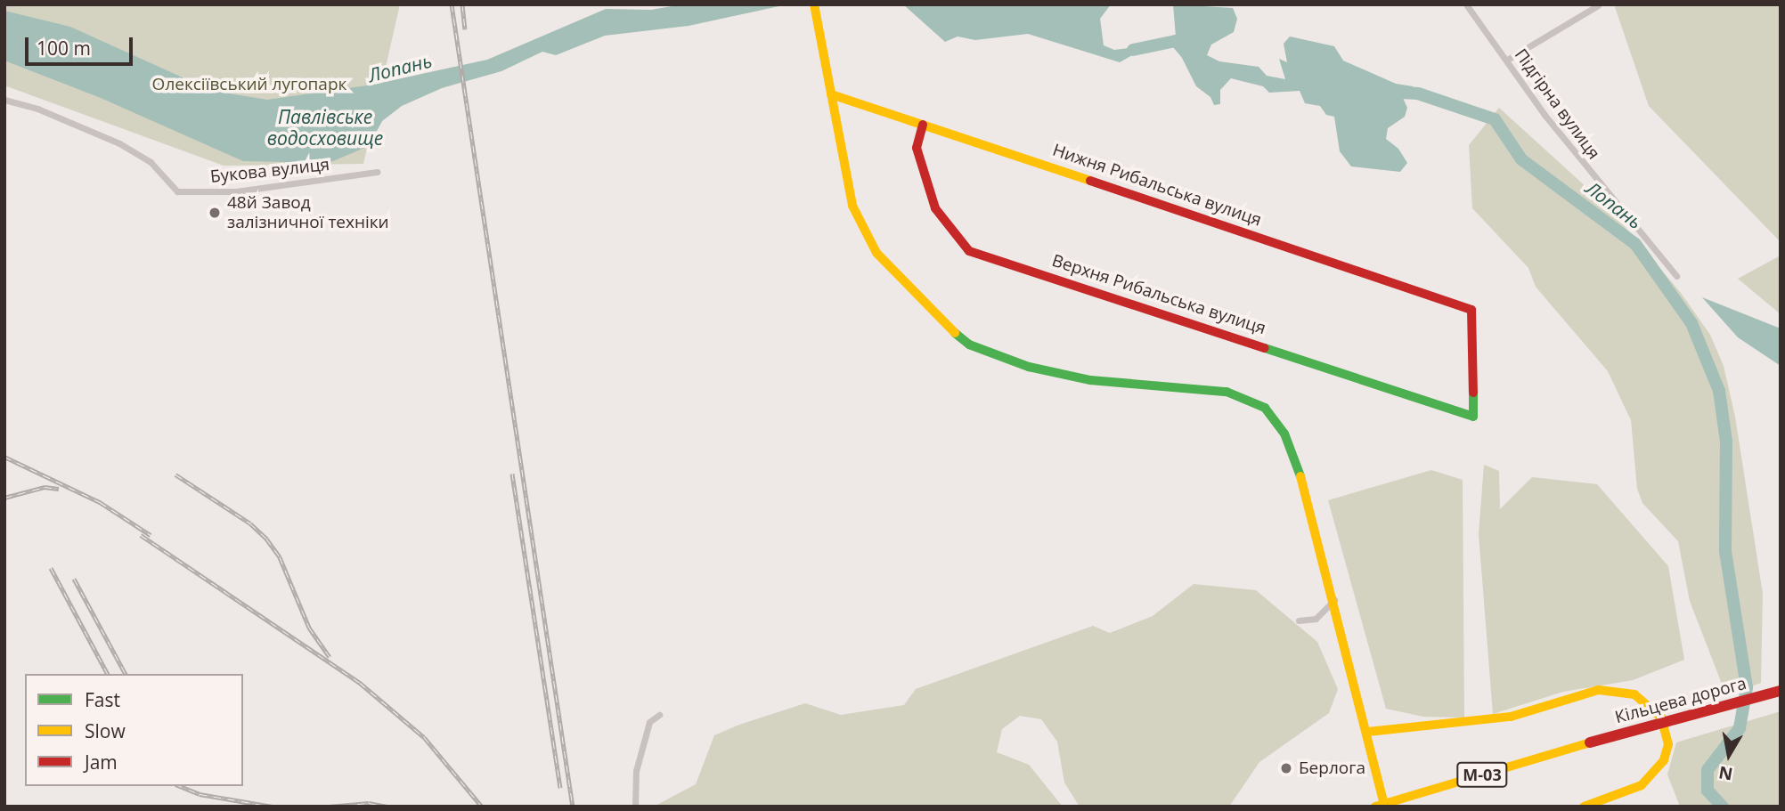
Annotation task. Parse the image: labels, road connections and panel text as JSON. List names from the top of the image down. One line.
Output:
{"streets":{"main road":["Нижня Рибальська вулиця","Верхня Рибальська вулиця","Кільцева дорога","М-03"],"street":["Підгірна вулиця","Букова вулиця"]},"crossings":[["Нижня Рибальська вулиця","Верхня Рибальська вулиця"]],"water":["Лопань","Павлівське водосховище"],"parks":["Олексіївський лугопарк"],"places":["48й Завод залізничної техніки","Берлога"],"legend":["Fast","Slow","Jam"],"scale_bar":"100 m","north":"bottom"}
